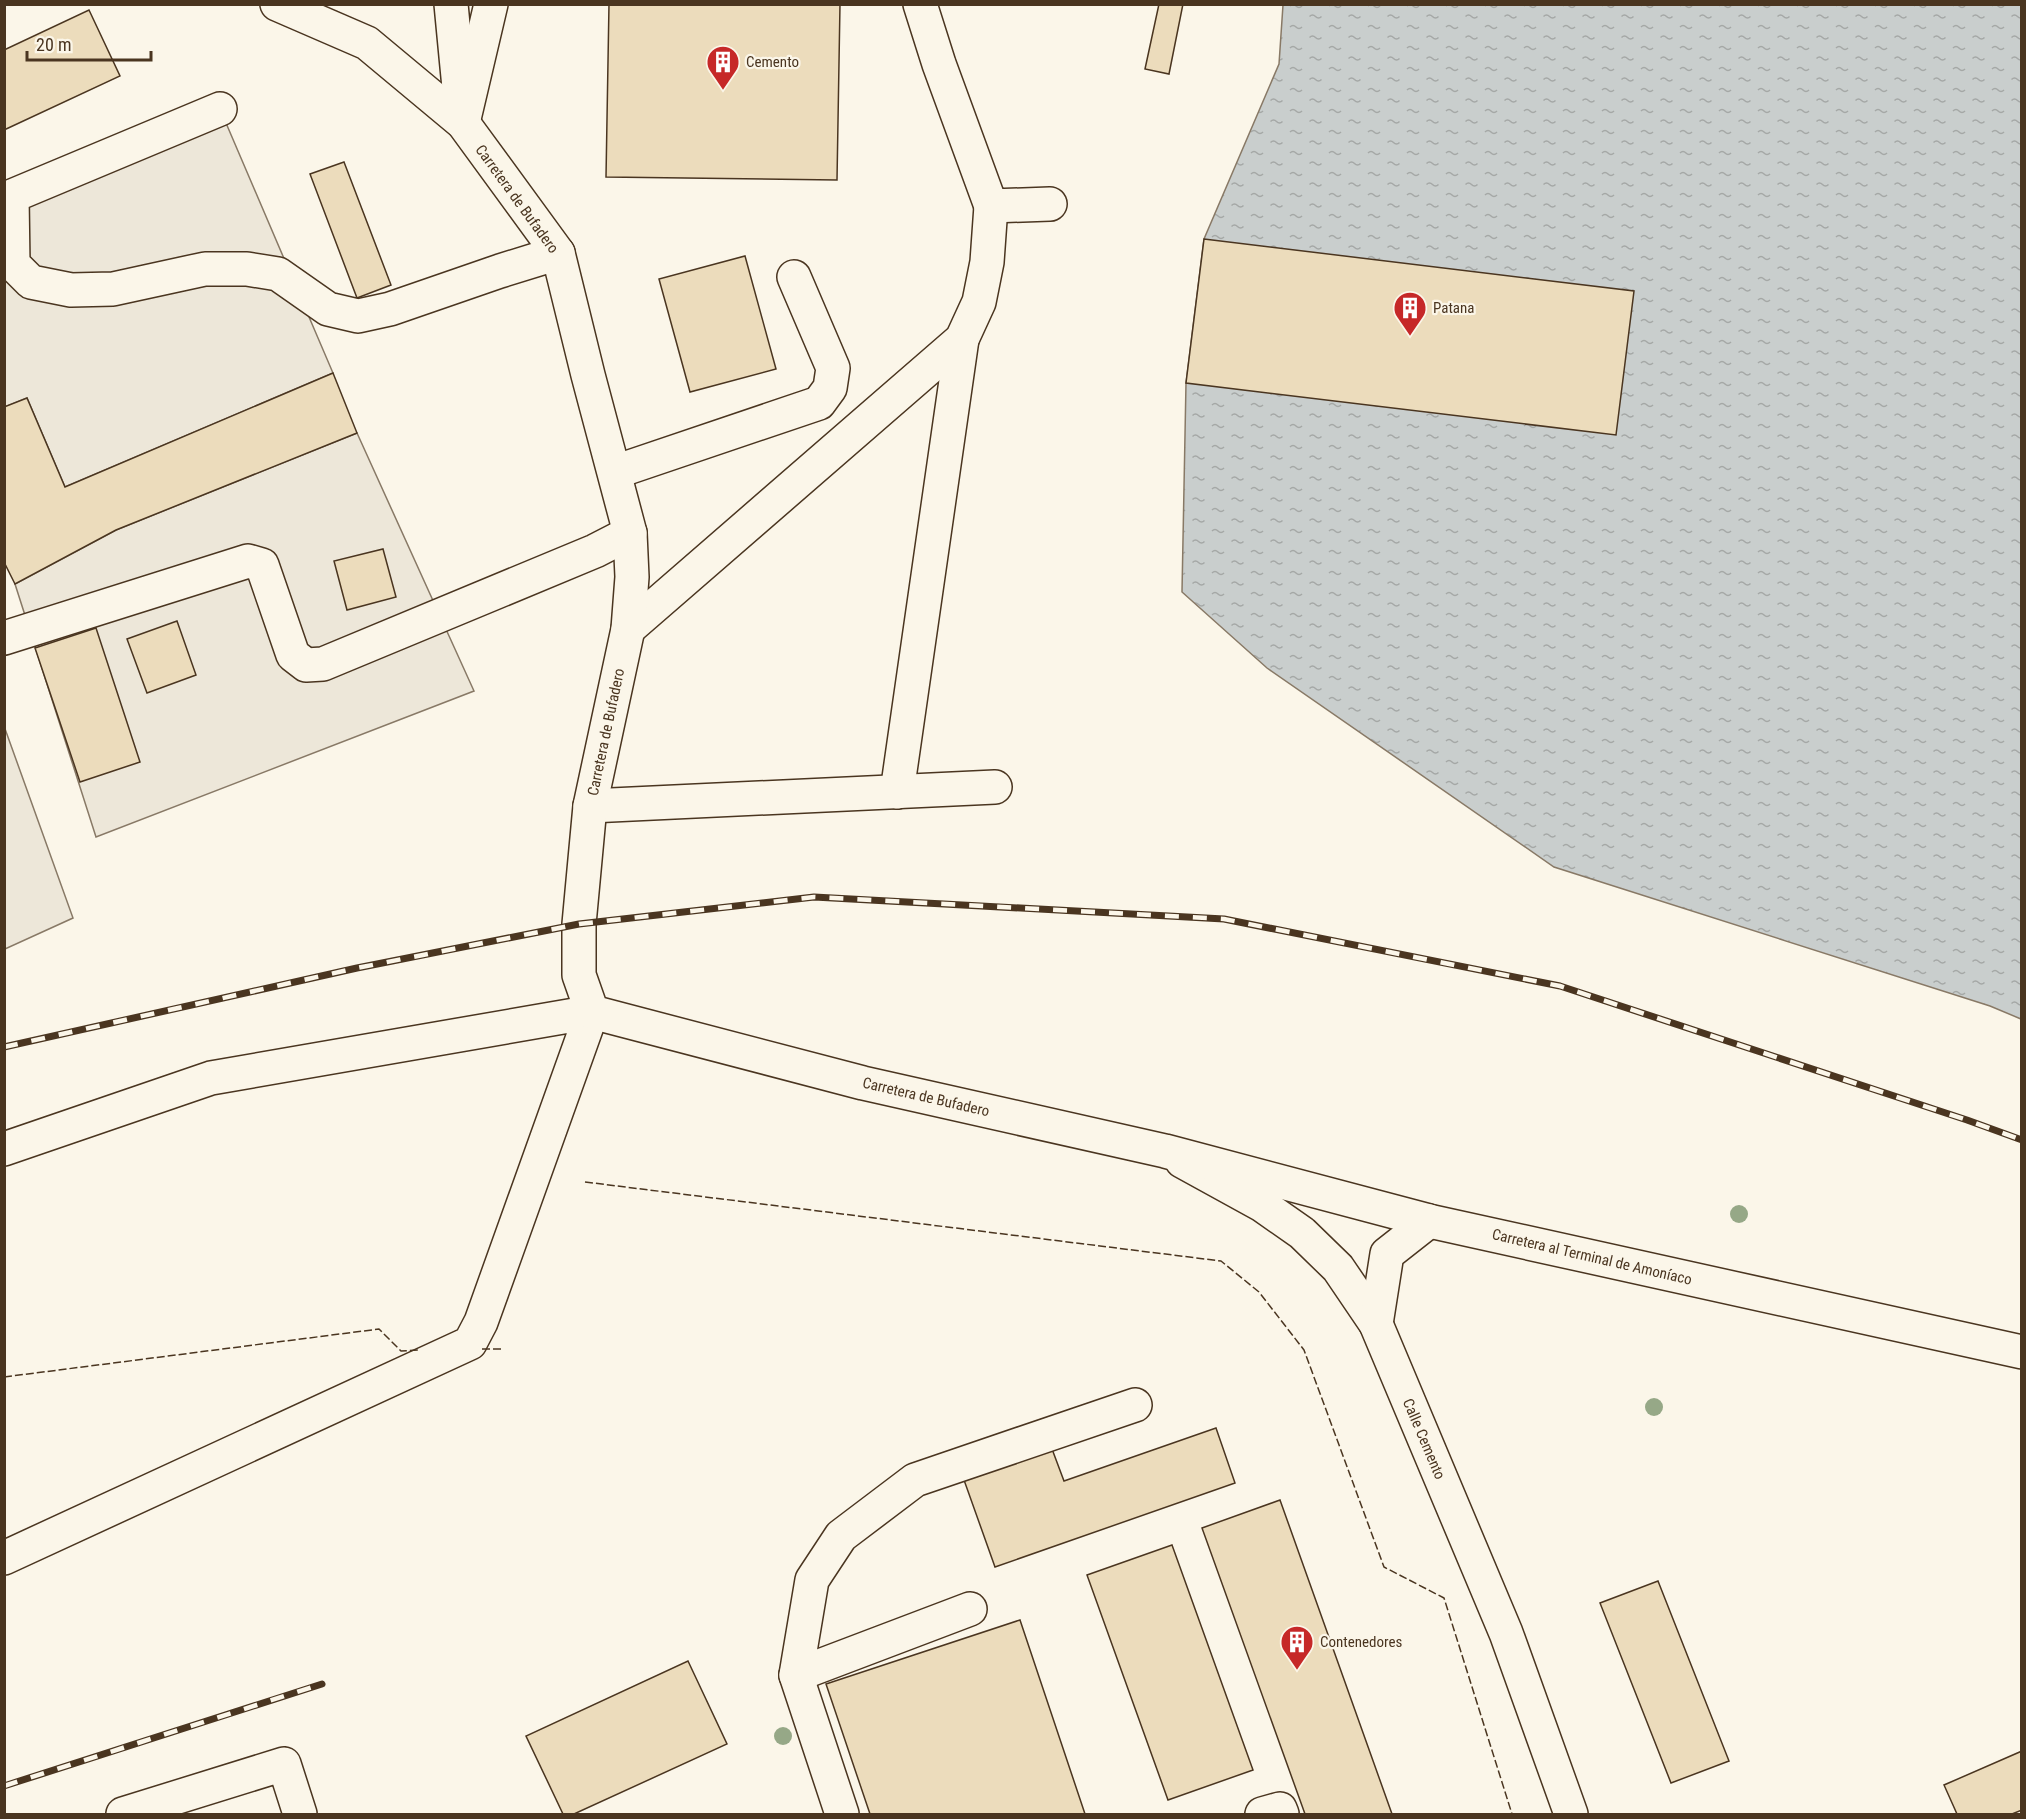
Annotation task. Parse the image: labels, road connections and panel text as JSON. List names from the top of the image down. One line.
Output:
{"streets":{"main road":["Carretera de Bufadero","Carretera al Terminal de Amoníaco","Calle Cemento"]},"crossings":[["Carretera de Bufadero","Carretera al Terminal de Amoníaco"],["Carretera de Bufadero","Calle Cemento"],["Carretera al Terminal de Amoníaco","Calle Cemento"]],"places":{"building":["Cemento","Patana","Contenedores"]},"scale_bar":"20 m"}
